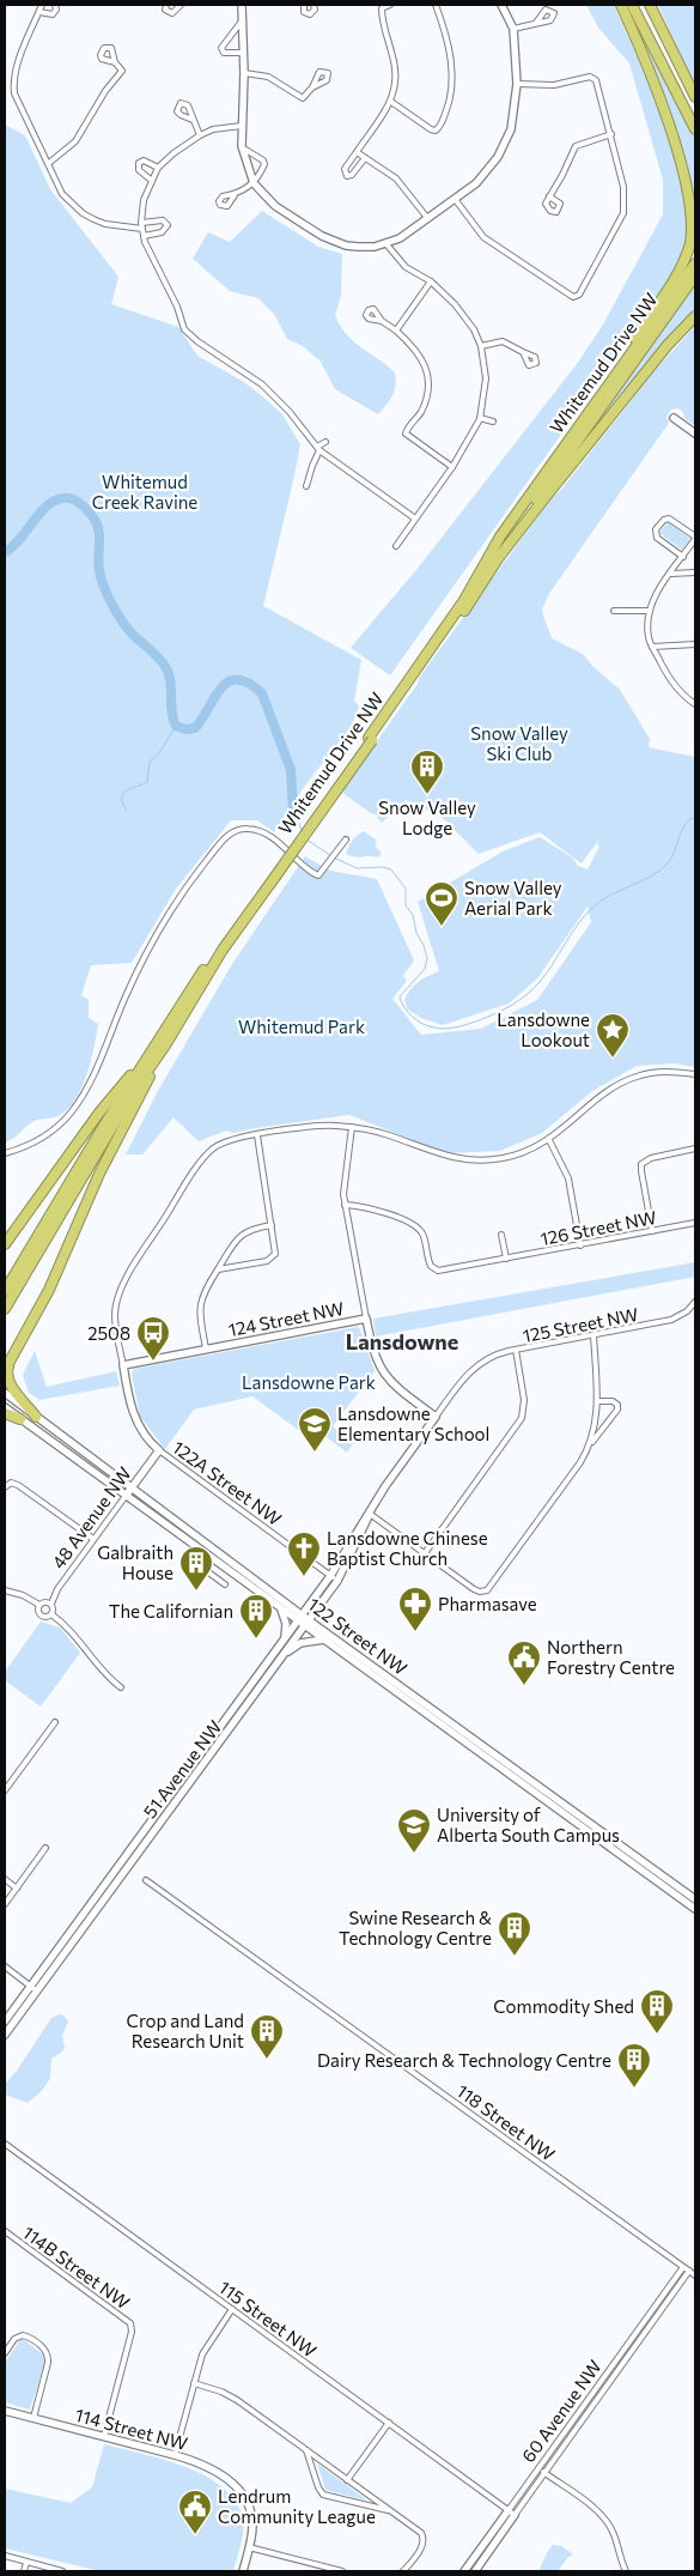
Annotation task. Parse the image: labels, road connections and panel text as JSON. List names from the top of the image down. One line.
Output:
{"streets":{"highway":["Whitemud Drive NW"],"main road":["124 Street NW","48 Avenue NW","122 Street NW","51 Avenue NW","60 Avenue NW","114 Street NW"],"street":["126 Street NW","125 Street NW","122A Street NW","118 Street NW","114B Street NW","115 Street NW"]},"crossings":[["124 Street NW","51 Avenue NW"],["125 Street NW","51 Avenue NW"],["122A Street NW","48 Avenue NW"],["122A Street NW","51 Avenue NW"],["48 Avenue NW","122 Street NW"],["122 Street NW","51 Avenue NW"],["118 Street NW","60 Avenue NW"],["114B Street NW","114 Street NW"],["115 Street NW","60 Avenue NW"]],"districts":["Lansdowne"],"parks":["Whitemud Creek Ravine","Snow Valley Ski Club","Whitemud Park","Lansdowne Park"],"places":{"building":["Snow Valley Lodge","Galbraith House","The Californian","Swine Research & Technology Centre","Commodity Shed","Crop and Land Research Unit","Dairy Research & Technology Centre"],"sports":["Snow Valley Aerial Park"],"place":["Lansdowne Lookout"],"bus stop":["2508"],"school or university":["Lansdowne Elementary School","University of Alberta South Campus"],"church":["Lansdowne Chinese Baptist Church"],"pharmacy":["Pharmasave"],"public building":["Northern Forestry Centre","Lendrum Community League"]}}
